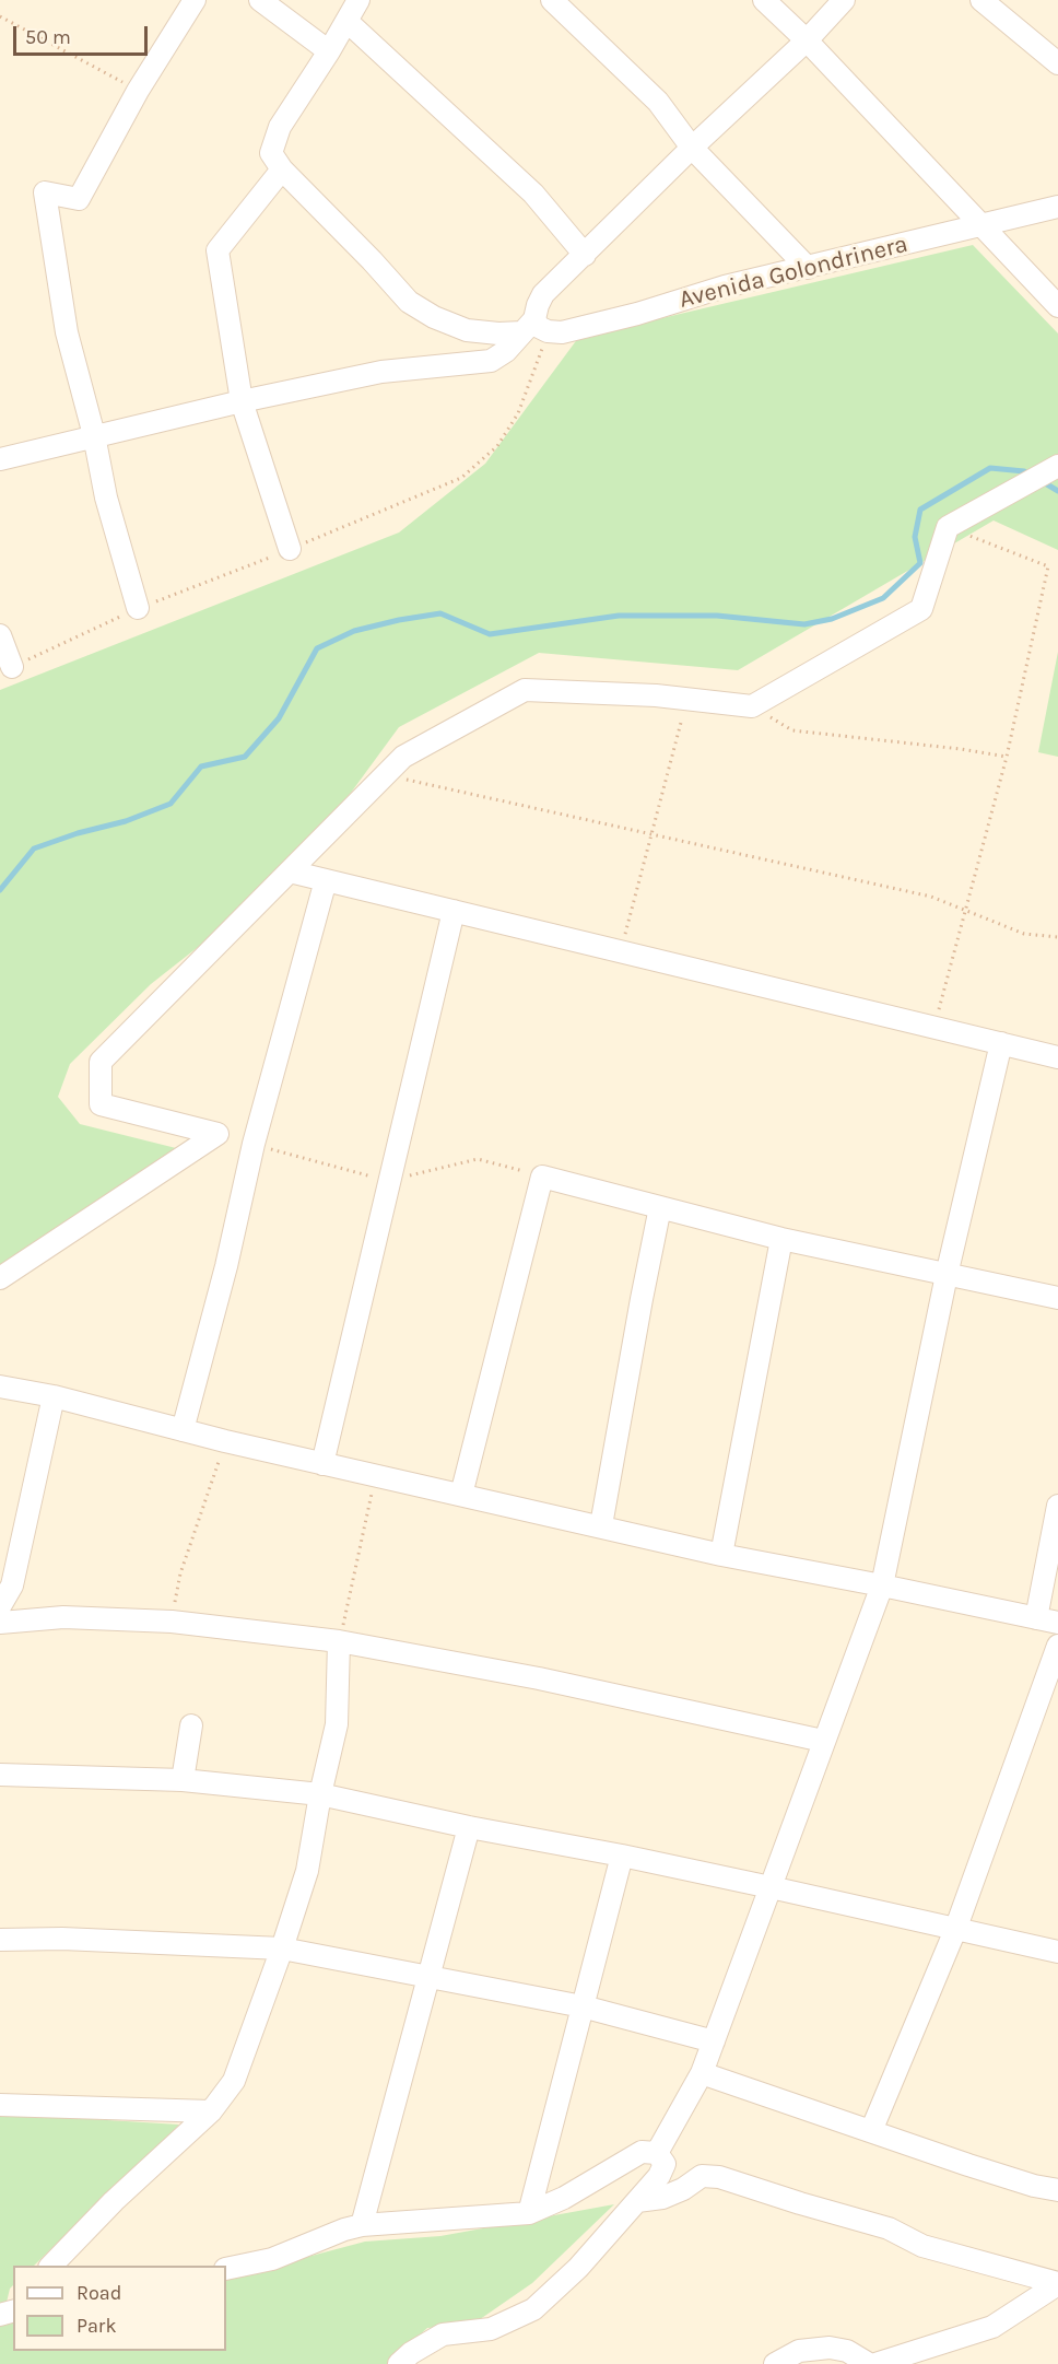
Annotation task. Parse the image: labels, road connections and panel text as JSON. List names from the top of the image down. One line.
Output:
{"streets":{"street":["Avenida Golondrinera"]},"legend":["Road","Park"],"scale_bar":"50 m"}
